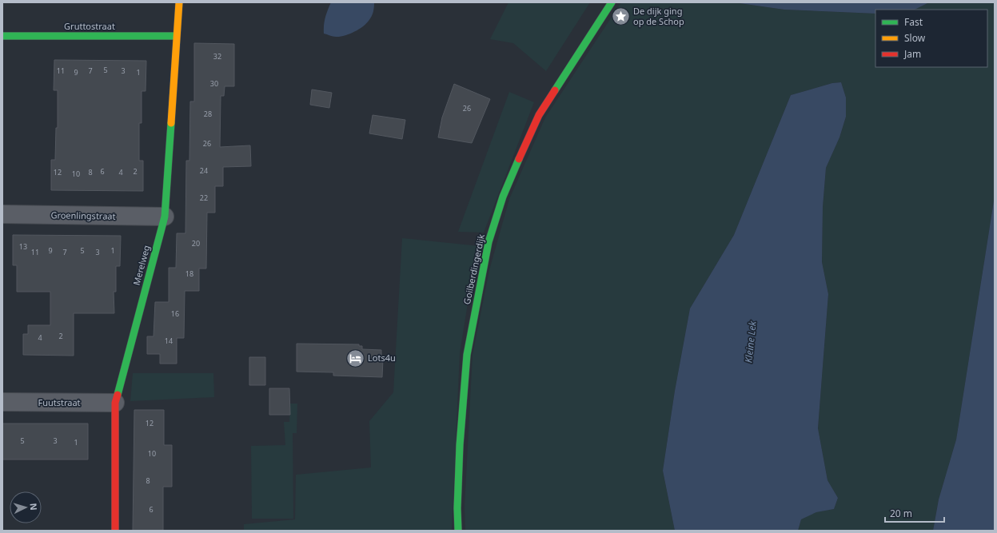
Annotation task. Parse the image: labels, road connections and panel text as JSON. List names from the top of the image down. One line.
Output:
{"streets":{"street":["Gruttostraat","Groenlingstraat","Merelweg","Goilberdingerdijk","Fuutstraat"]},"crossings":[["Gruttostraat","Merelweg"],["Groenlingstraat","Merelweg"],["Merelweg","Fuutstraat"]],"water":["Kleine Lek"],"places":{"place":["De dijk ging op de Schop"],"hotel":["Lots4u"]},"house_numbers":["32","5","11","7","3","9","1","30","26","28","26","24","6","2","12","8","4","10","22","20","13","9","5","1","11","7","3","18","16","2","4","14","12","5","3","1","10","8","6"],"legend":["Fast","Slow","Jam"],"scale_bar":"20 m","north":"right"}
